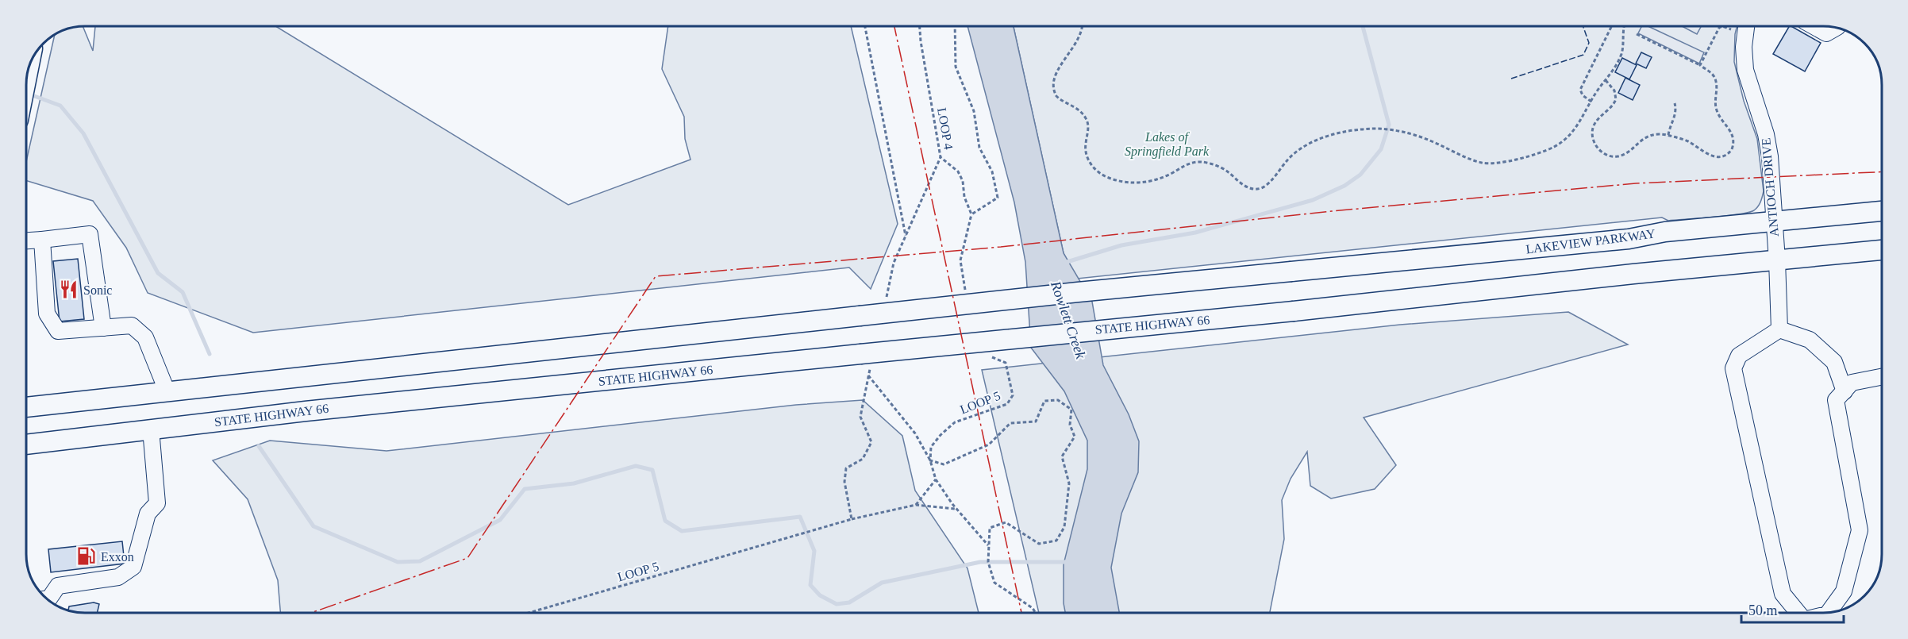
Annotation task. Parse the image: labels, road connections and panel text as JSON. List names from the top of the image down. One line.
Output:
{"streets":{"main road":["LAKEVIEW PARKWAY","STATE HIGHWAY 66"],"street":["ANTIOCH DRIVE"],"path":["LOOP 4","LOOP 5"]},"crossings":[["ANTIOCH DRIVE","LAKEVIEW PARKWAY"],["ANTIOCH DRIVE","STATE HIGHWAY 66"]],"water":["Rowlett Creek"],"parks":["Lakes of Springfield Park"],"places":{"restaurant":["Sonic"],"fuel station":["Exxon"]},"scale_bar":"50 m"}
